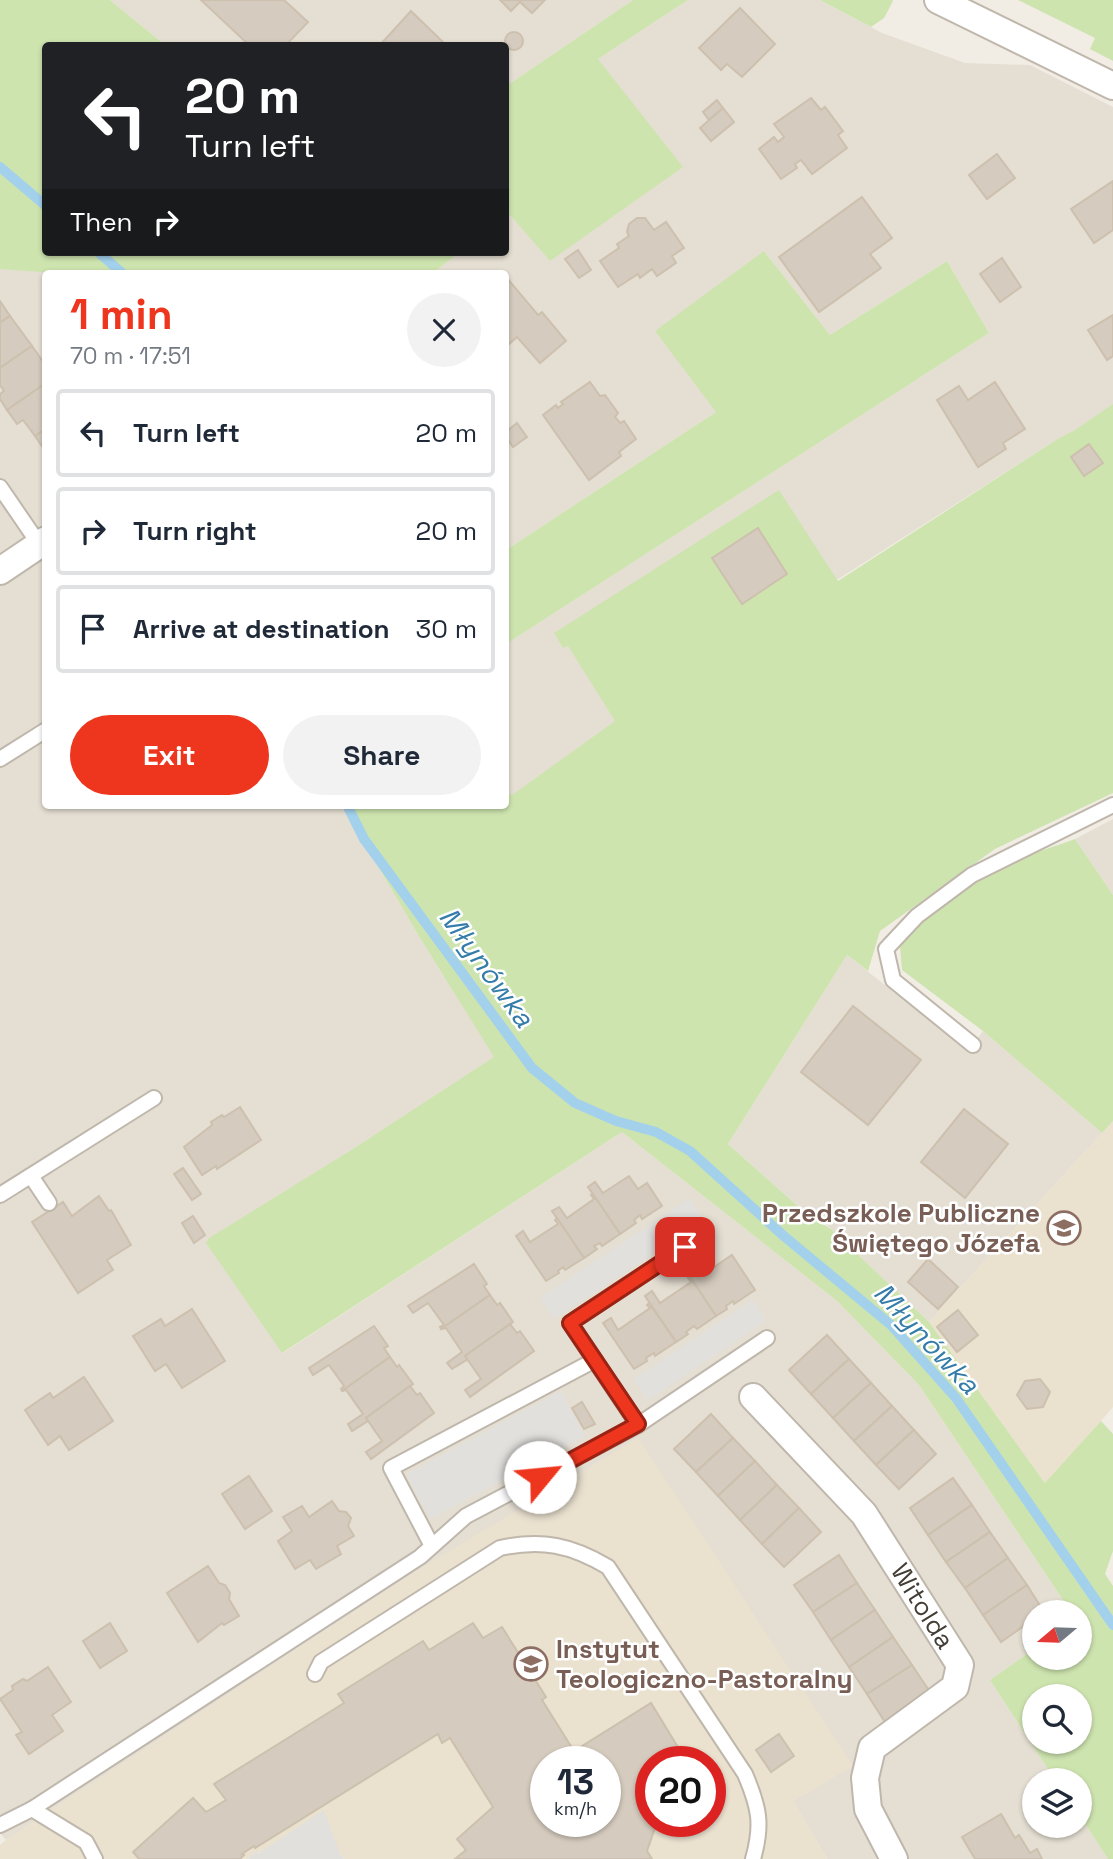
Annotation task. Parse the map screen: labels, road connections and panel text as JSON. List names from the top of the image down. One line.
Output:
{"streets":{"street":["Witolda"]},"water":["Młynówka"],"places":{"school or university":["Przedszkole Publiczne Świętego Józefa","Instytut Teologiczno-Pastoralny"]},"north":"left","page":{"turn":["20 m","Turn left"],"then":"Then","heading":["1 min","70 m · 17:51"],"list":[{"name":"Turn left","value":"20 m"},{"name":"Turn right","value":"20 m"},{"name":"Arrive at destination","value":"30 m"}],"buttons":["Exit","Share"],"speed":"13 km/h","limit":"20"}}
